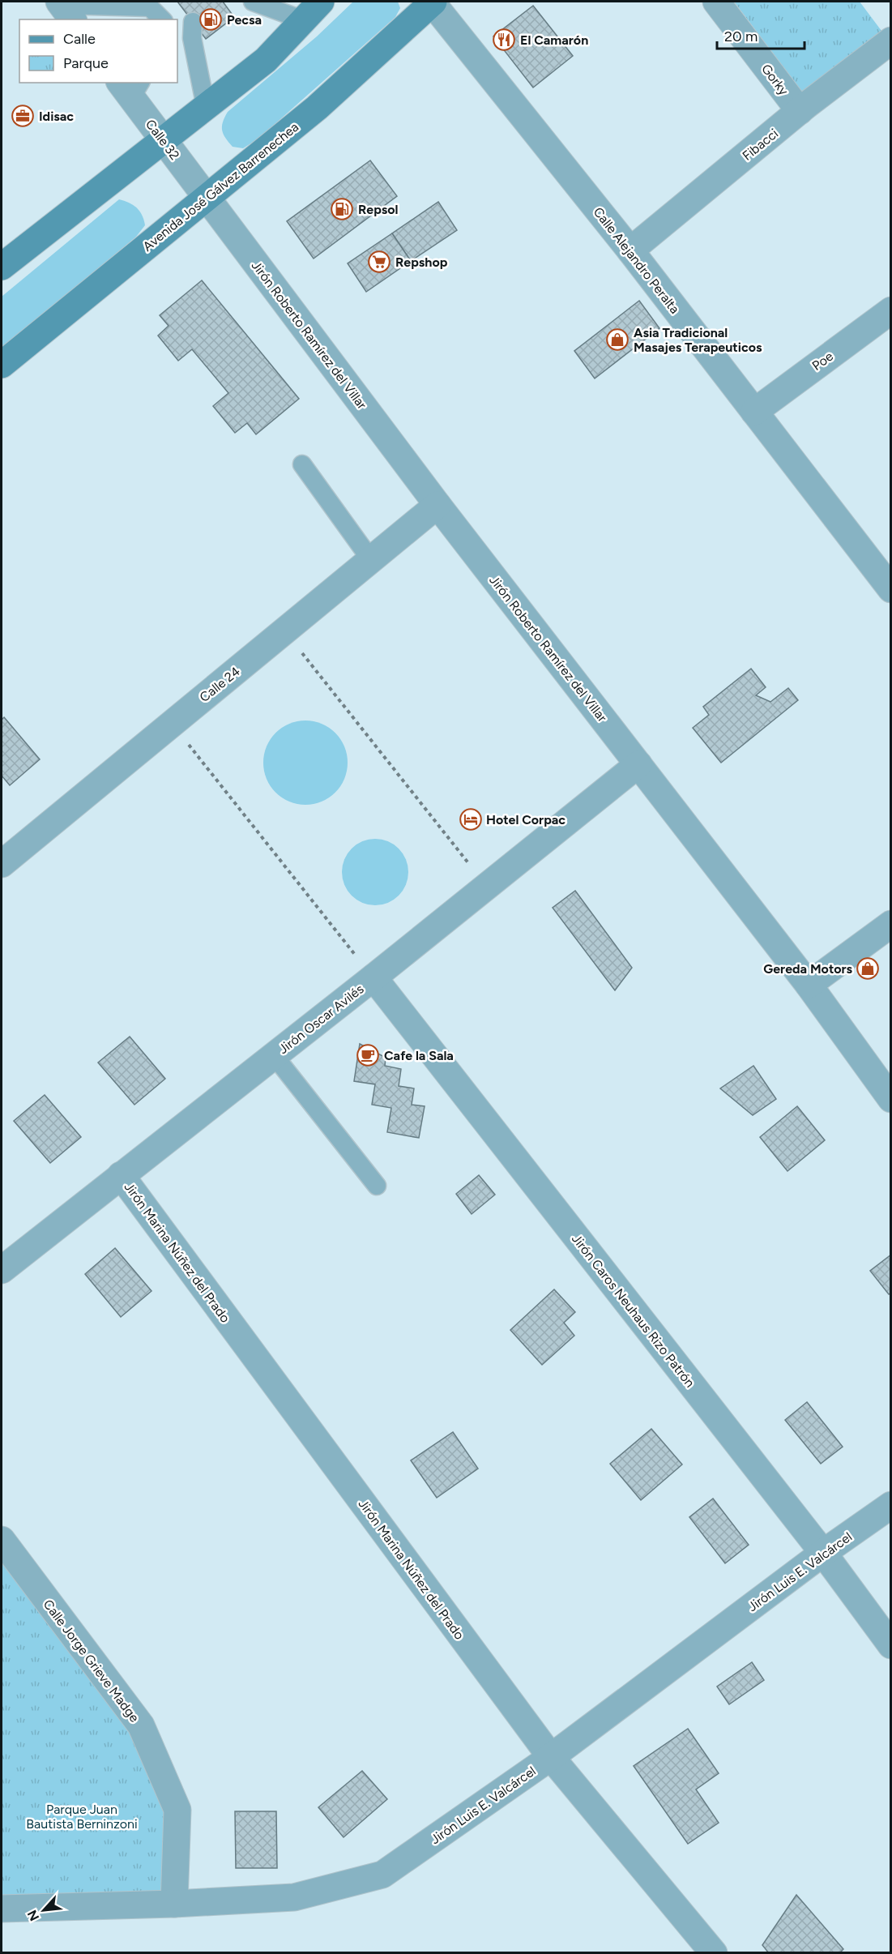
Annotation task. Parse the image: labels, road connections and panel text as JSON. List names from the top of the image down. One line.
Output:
{"streets":{"main road":["Avenida José Gálvez Barrenechea"],"street":["Gorky","Calle 32","Fibacci","Calle Alejandro Peralta","Jirón Roberto Ramírez del Villar","Poe","Calle 24","Jirón Oscar Avilés","Jirón Marina Núñez del Prado","Jirón Caros Neuhaus Rizo Patrón","Jirón Luis E. Valcárcel","Calle Jorge Grieve Madge"]},"crossings":[["Gorky","Fibacci"],["Calle 32","Avenida José Gálvez Barrenechea"],["Calle 32","Jirón Roberto Ramírez del Villar"],["Fibacci","Calle Alejandro Peralta"],["Avenida José Gálvez Barrenechea","Calle Alejandro Peralta"],["Avenida José Gálvez Barrenechea","Jirón Roberto Ramírez del Villar"],["Calle Alejandro Peralta","Poe"],["Jirón Roberto Ramírez del Villar","Calle 24"],["Jirón Roberto Ramírez del Villar","Jirón Oscar Avilés"],["Jirón Oscar Avilés","Jirón Marina Núñez del Prado"],["Jirón Oscar Avilés","Jirón Caros Neuhaus Rizo Patrón"],["Jirón Marina Núñez del Prado","Jirón Luis E. Valcárcel"],["Jirón Caros Neuhaus Rizo Patrón","Jirón Luis E. Valcárcel"],["Jirón Luis E. Valcárcel","Calle Jorge Grieve Madge"]],"parks":["Parque Juan Bautista Berninzoni"],"places":{"fuel station":["Pecsa","Repsol"],"restaurant":["El Camarón"],"office":["Idisac"],"supermarket":["Repshop"],"shop":["Asia Tradicional Masajes Terapeuticos","Gereda Motors"],"hotel":["Hotel Corpac"],"cafe":["Cafe la Sala"]},"legend":["Calle","Parque"],"scale_bar":"20 m","north":"bottom left"}
